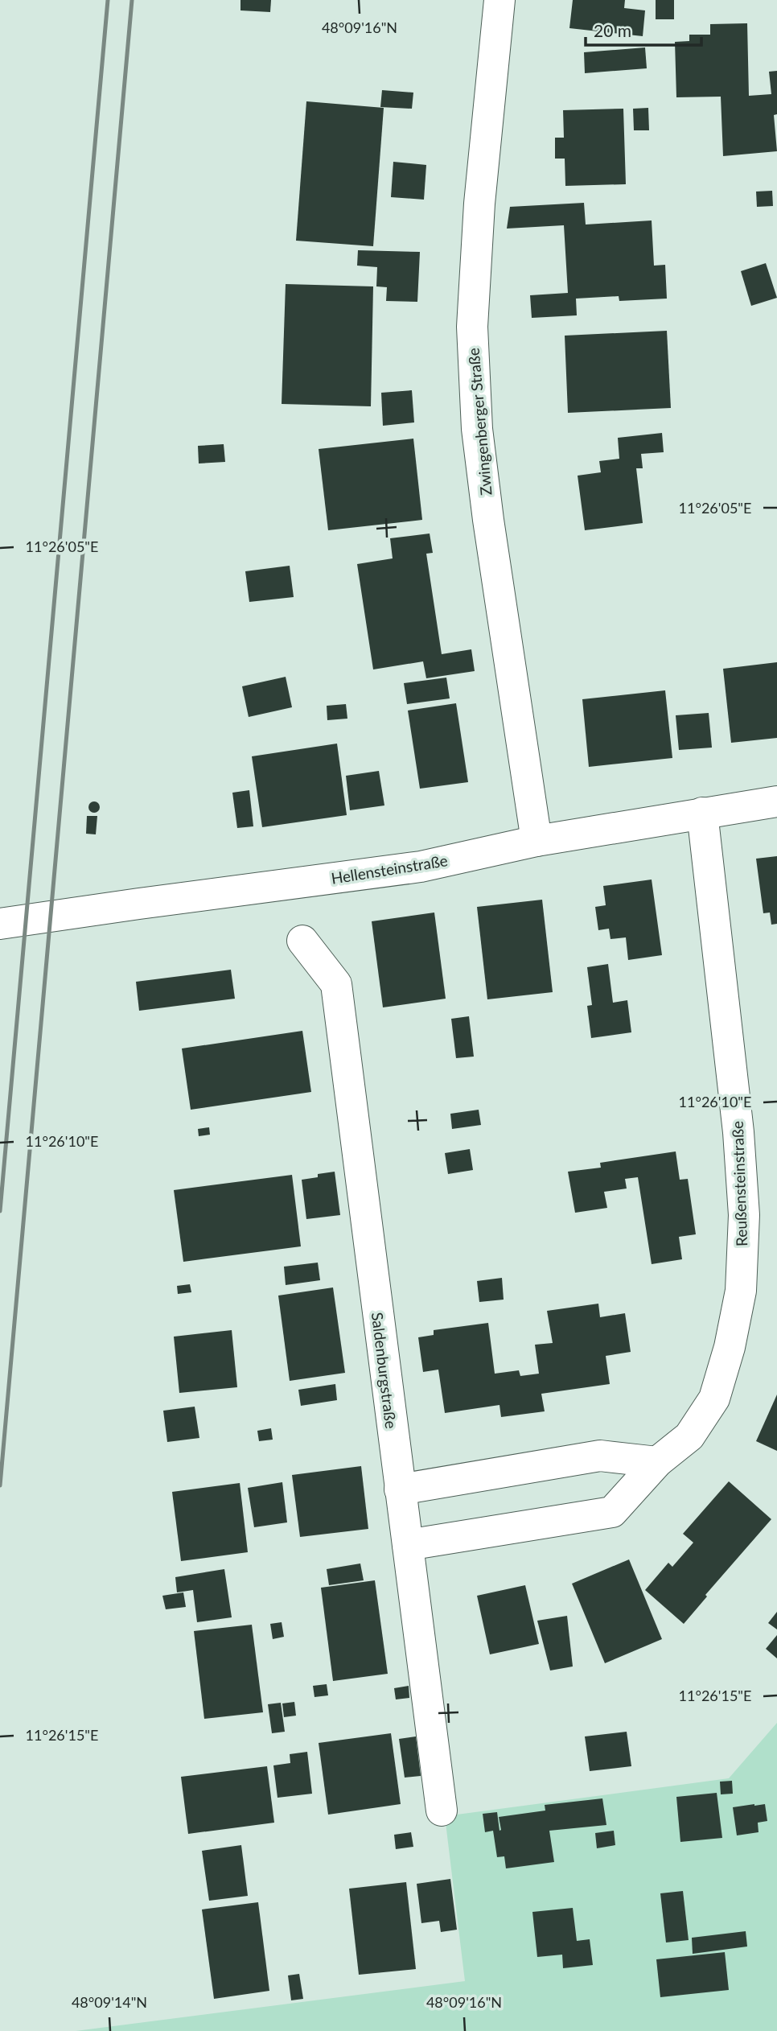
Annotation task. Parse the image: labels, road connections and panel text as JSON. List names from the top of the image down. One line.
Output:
{"streets":{"street":["Zwingenberger Straße","Hellensteinstraße","Reußensteinstraße","Saldenburgstraße"]},"crossings":[["Zwingenberger Straße","Hellensteinstraße"],["Hellensteinstraße","Reußensteinstraße"],["Reußensteinstraße","Saldenburgstraße"]],"scale_bar":"20 m","coordinates":["48°09'16\"N","11°26'05\"E","11°26'10\"E","11°26'15\"E","48°09'14\"N"]}
